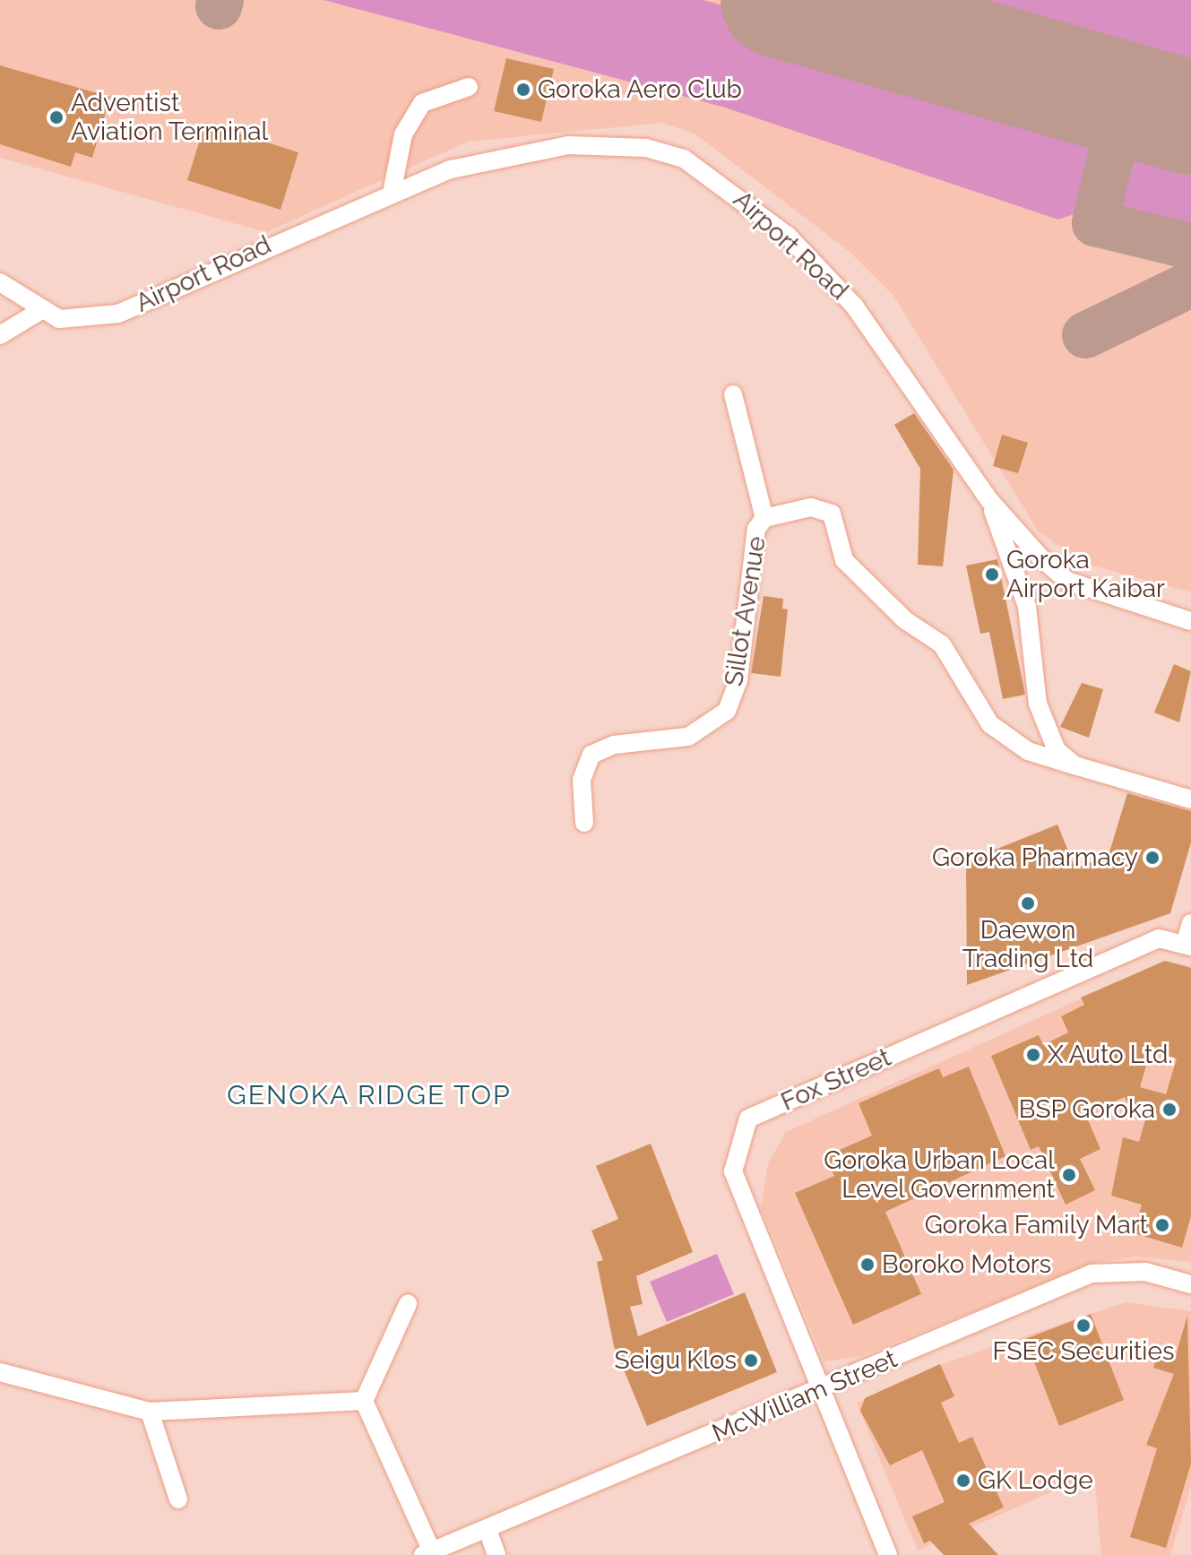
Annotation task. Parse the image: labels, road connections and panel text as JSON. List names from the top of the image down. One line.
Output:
{"streets":{"street":["Airport Road","Sillot Avenue","Fox Street","McWilliam Street"]},"crossings":[["Fox Street","McWilliam Street"]],"districts":["GENOKA RIDGE TOP"],"places":["Goroka Aero Club","Adventist Aviation Terminal","Goroka Airport Kaibar","Goroka Pharmacy","Daewon Trading Ltd","X Auto Ltd.","BSP Goroka","Goroka Urban Local Level Government","Goroka Family Mart","Boroko Motors","FSEC Securities","Seigu Klos","GK Lodge"]}
